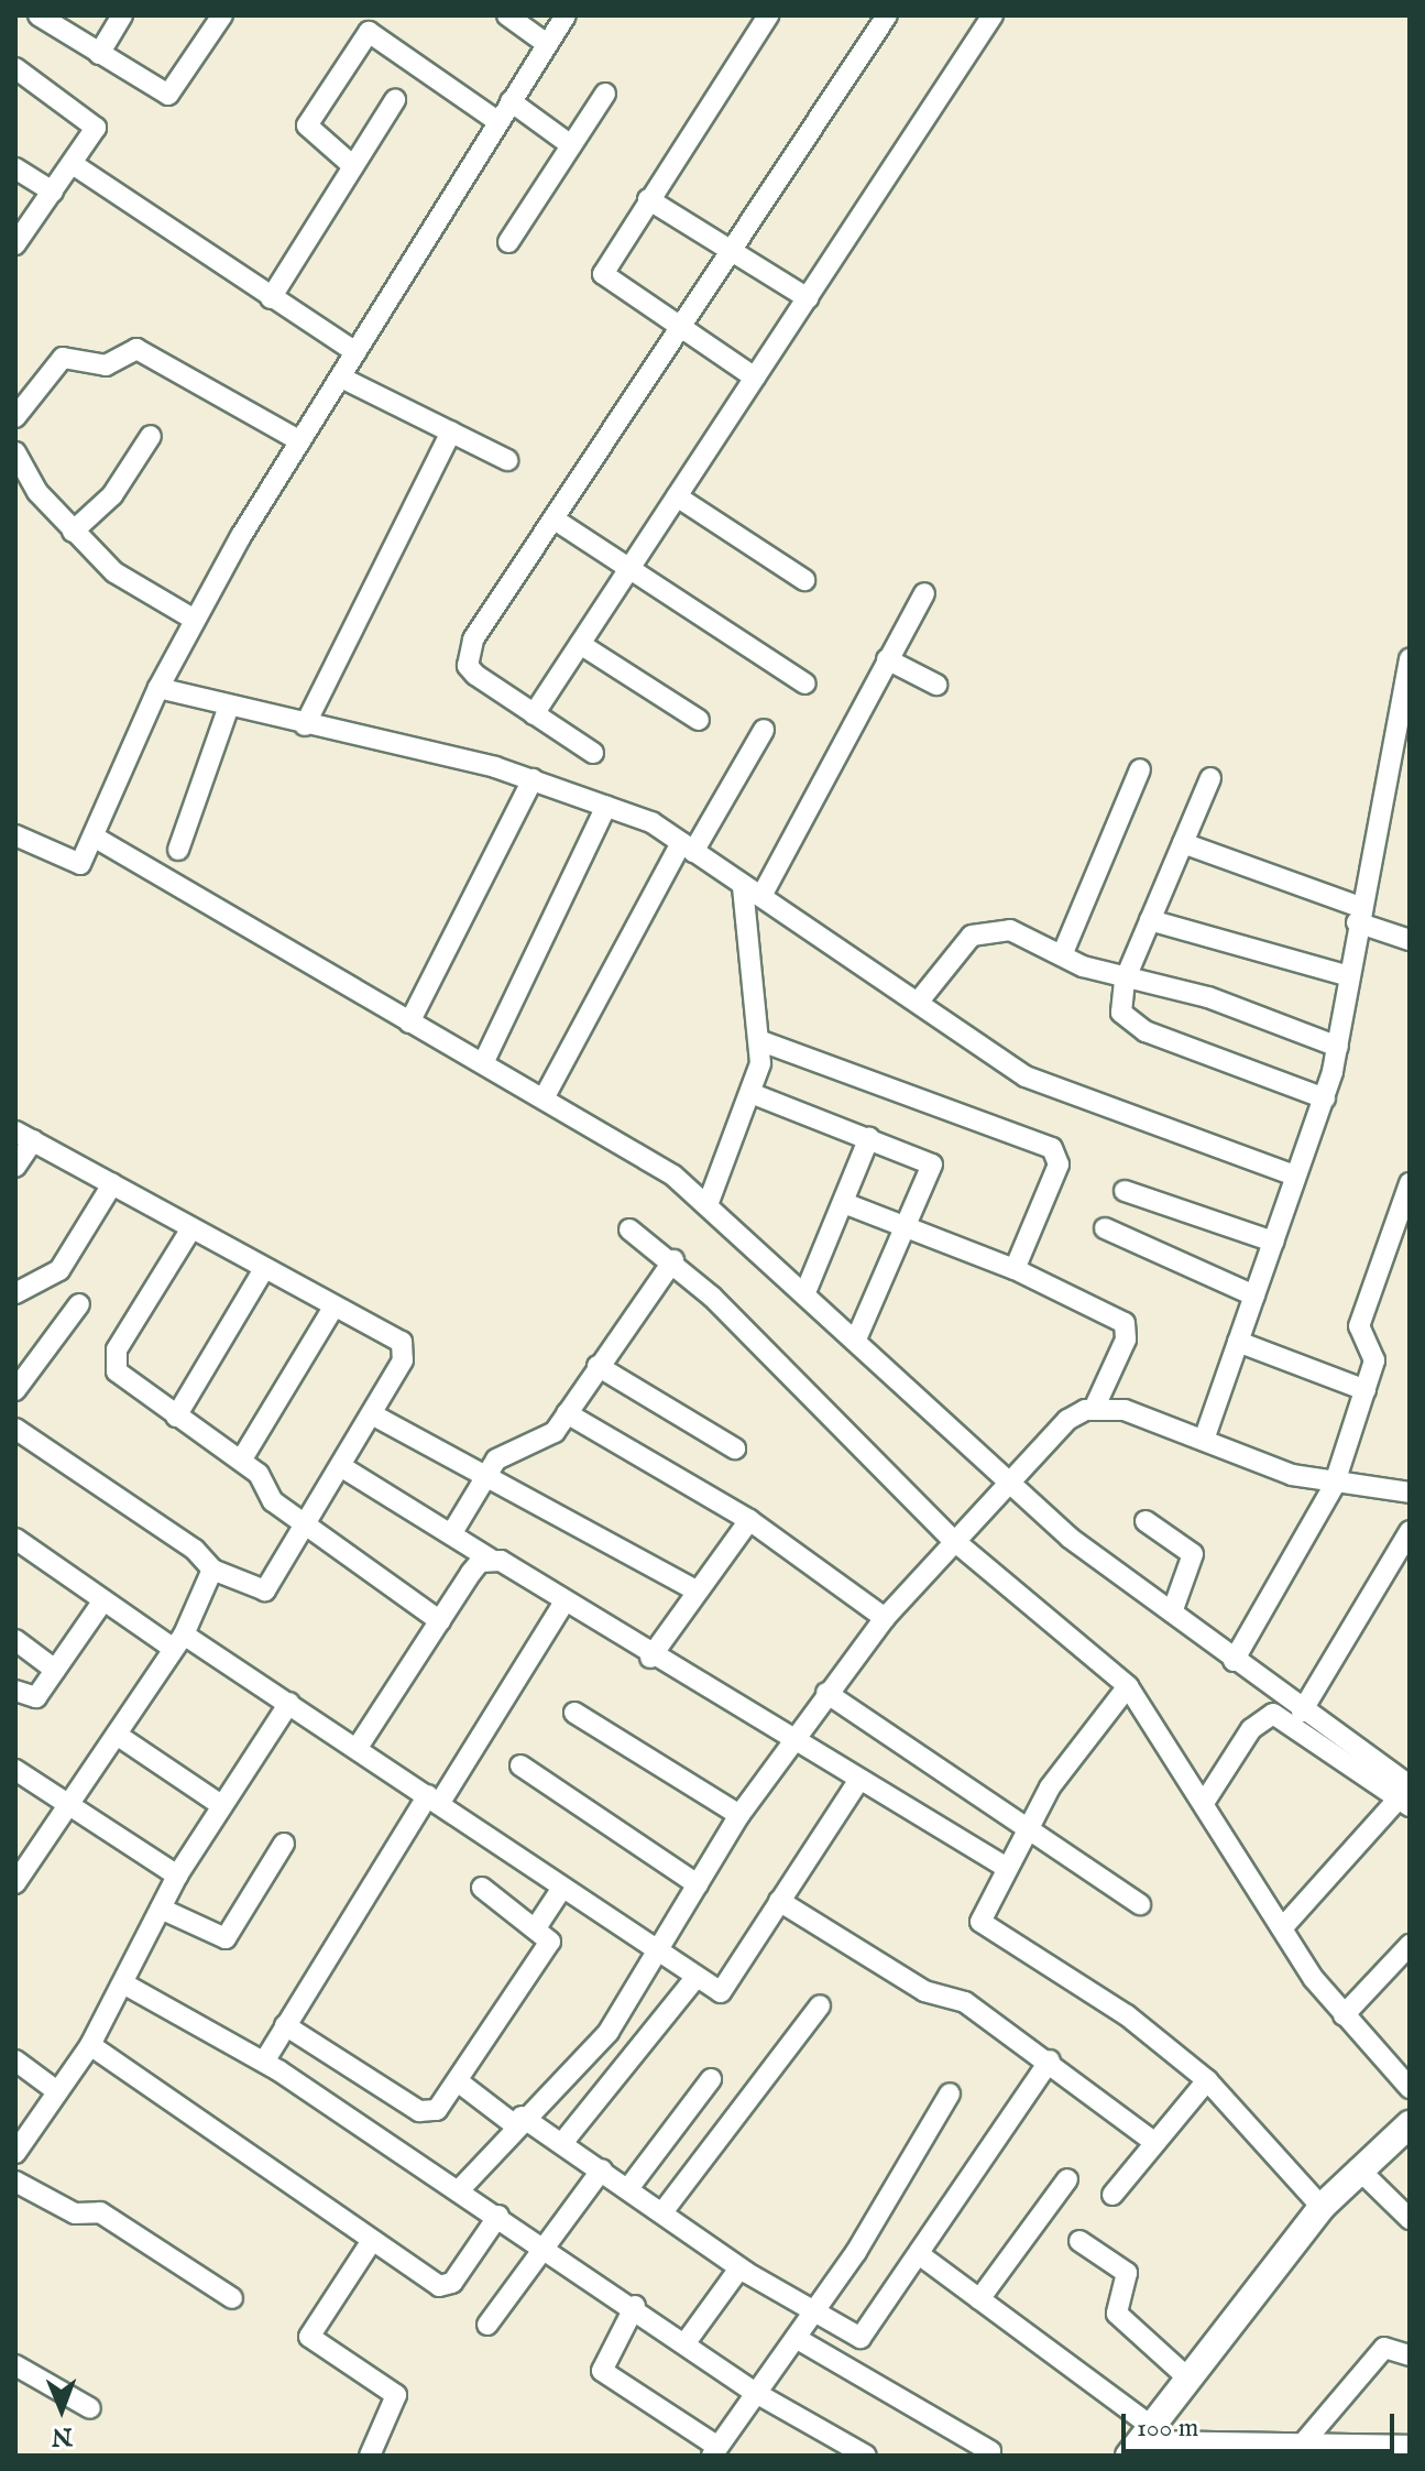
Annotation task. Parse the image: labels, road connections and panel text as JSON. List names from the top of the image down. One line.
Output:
{"scale_bar":"100 m","north":"bottom"}
